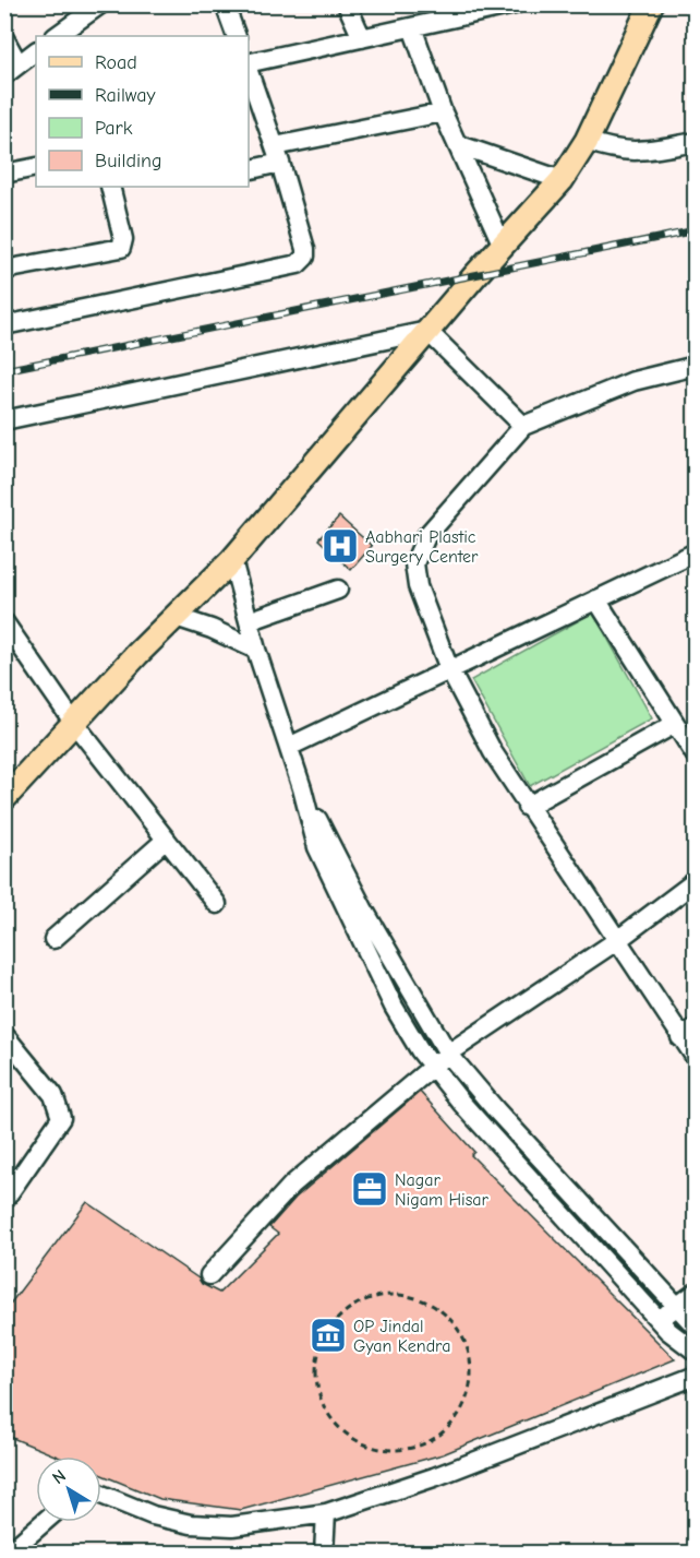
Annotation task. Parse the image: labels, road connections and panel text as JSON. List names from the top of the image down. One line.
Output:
{"places":{"hospital":["Aabhari Plastic Surgery Center"],"office":["Nagar Nigam Hisar"],"museum":["OP Jindal Gyan Kendra"]},"legend":["Road","Railway","Park","Building"],"north":"top left"}
